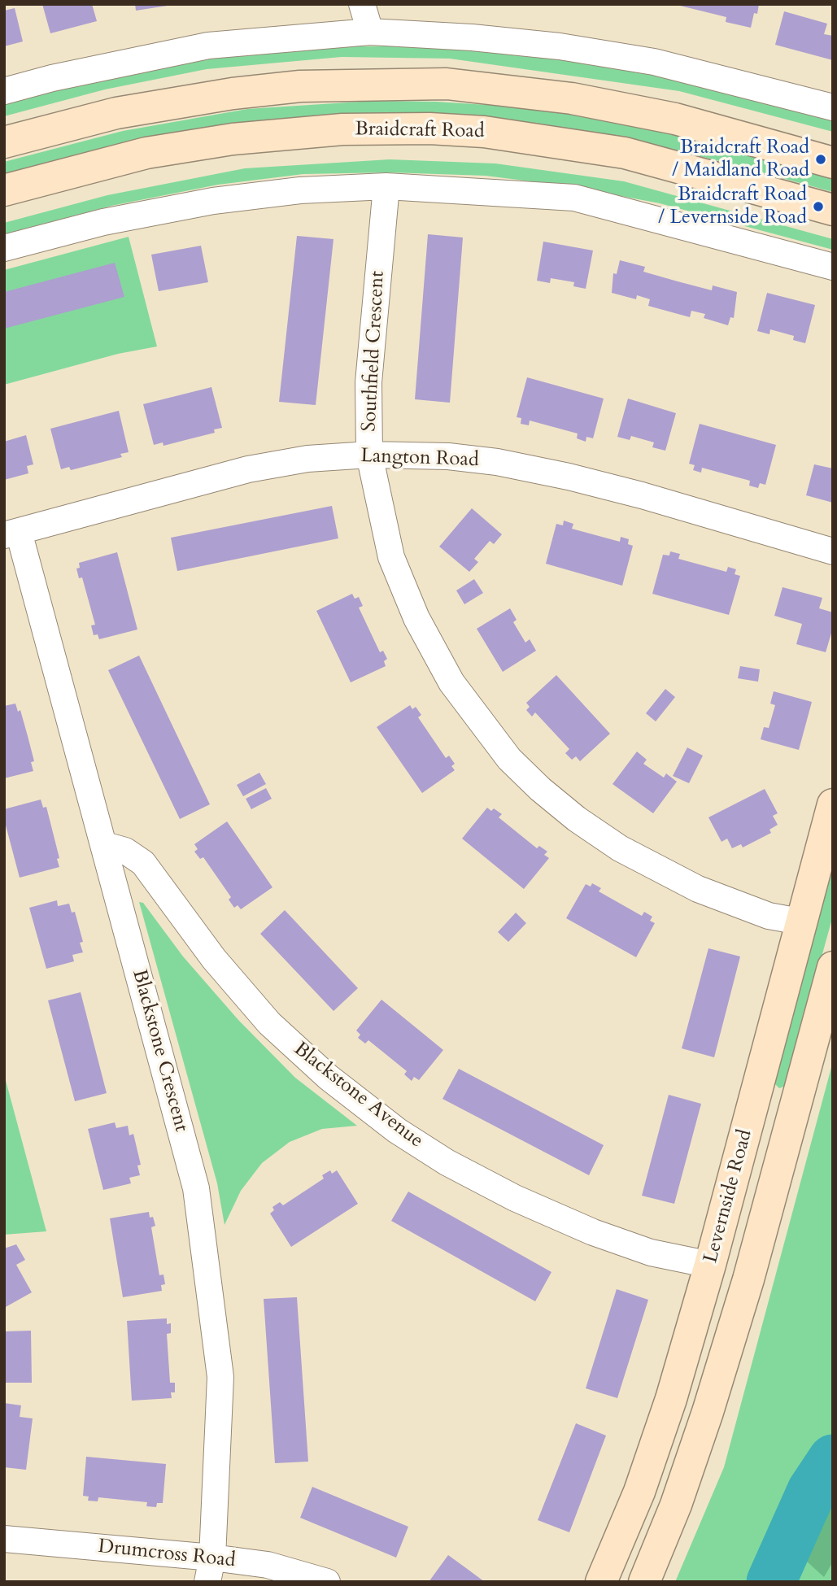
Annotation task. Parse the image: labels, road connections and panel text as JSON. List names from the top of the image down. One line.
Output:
{"streets":{"street":["Braidcraft Road","Southfield Crescent","Langton Road","Blackstone Crescent","Blackstone Avenue","Levernside Road","Drumcross Road"]},"crossings":[["Southfield Crescent","Langton Road"],["Southfield Crescent","Levernside Road"],["Langton Road","Blackstone Crescent"],["Blackstone Crescent","Blackstone Avenue"],["Blackstone Crescent","Drumcross Road"],["Blackstone Avenue","Levernside Road"]],"places":["Braidcraft Road / Maidland Road","Braidcraft Road / Levernside Road"]}
